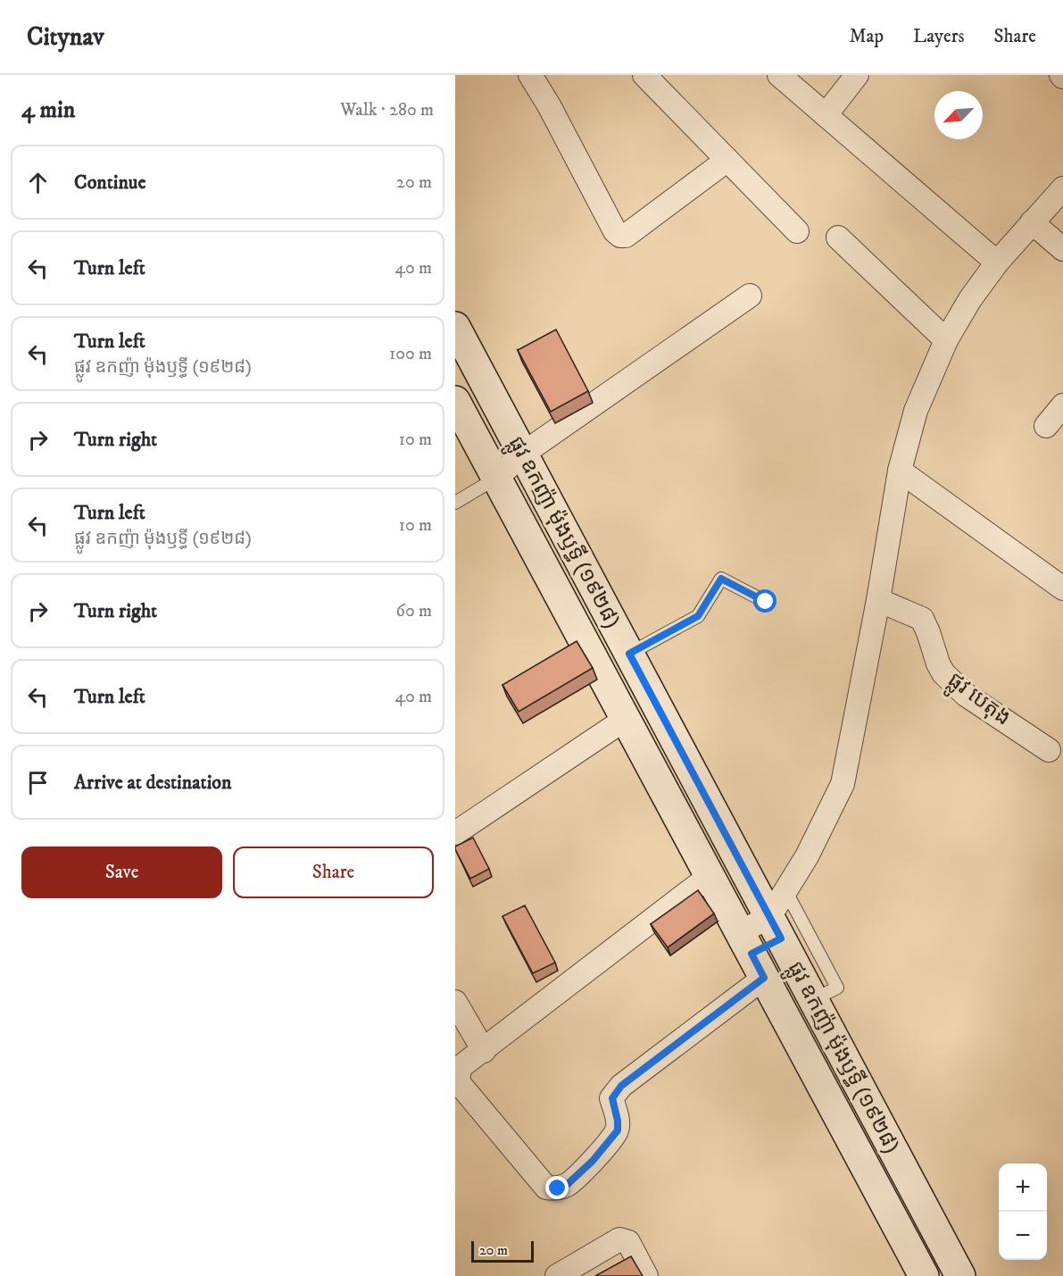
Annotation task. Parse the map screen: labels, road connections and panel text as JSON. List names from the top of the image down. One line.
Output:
{"streets":{"main road":["ផ្លូវ ឧកញ៉ា ម៉ុងឫទ្ធី (១៩២៨)"],"street":["ផ្លូវ បេតុង"]},"scale_bar":"20 m","north":"bottom left","page":{"header":"Citynav","nav":["Map","Layers","Share"],"heading":["4 min","Walk · 280 m"],"list":[["Continue","20 m"],["Turn left","40 m"],["Turn left","ផ្លូវ ឧកញ៉ា ម៉ុងឫទ្ធី (១៩២៨)","100 m"],["Turn right","10 m"],["Turn left","ផ្លូវ ឧកញ៉ា ម៉ុងឫទ្ធី (១៩២៨)","10 m"],["Turn right","60 m"],["Turn left","40 m"],"Arrive at destination"],"buttons":["Save","Share"],"map_buttons":["+","−"],"scale":"20 m"}}
